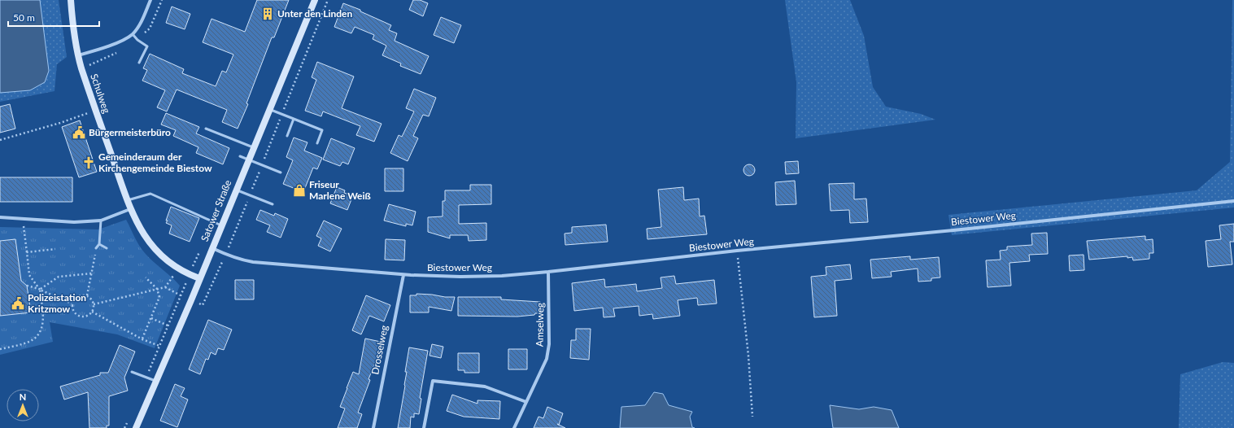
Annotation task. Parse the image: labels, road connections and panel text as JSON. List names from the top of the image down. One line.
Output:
{"streets":{"main road":["Schulweg","Satower Straße"],"street":["Biestower Weg","Amselweg","Drosselweg"]},"crossings":[["Schulweg","Satower Straße"],["Satower Straße","Biestower Weg"],["Biestower Weg","Amselweg"],["Biestower Weg","Drosselweg"]],"places":{"building":["Unter den Linden"],"public building":["Bürgermeisterbüro","Polizeistation Kritzmow"],"church":["Gemeinderaum der Kirchengemeinde Biestow"],"shop":["Friseur Marlene Weiß"]},"scale_bar":"50 m","north":"top"}
